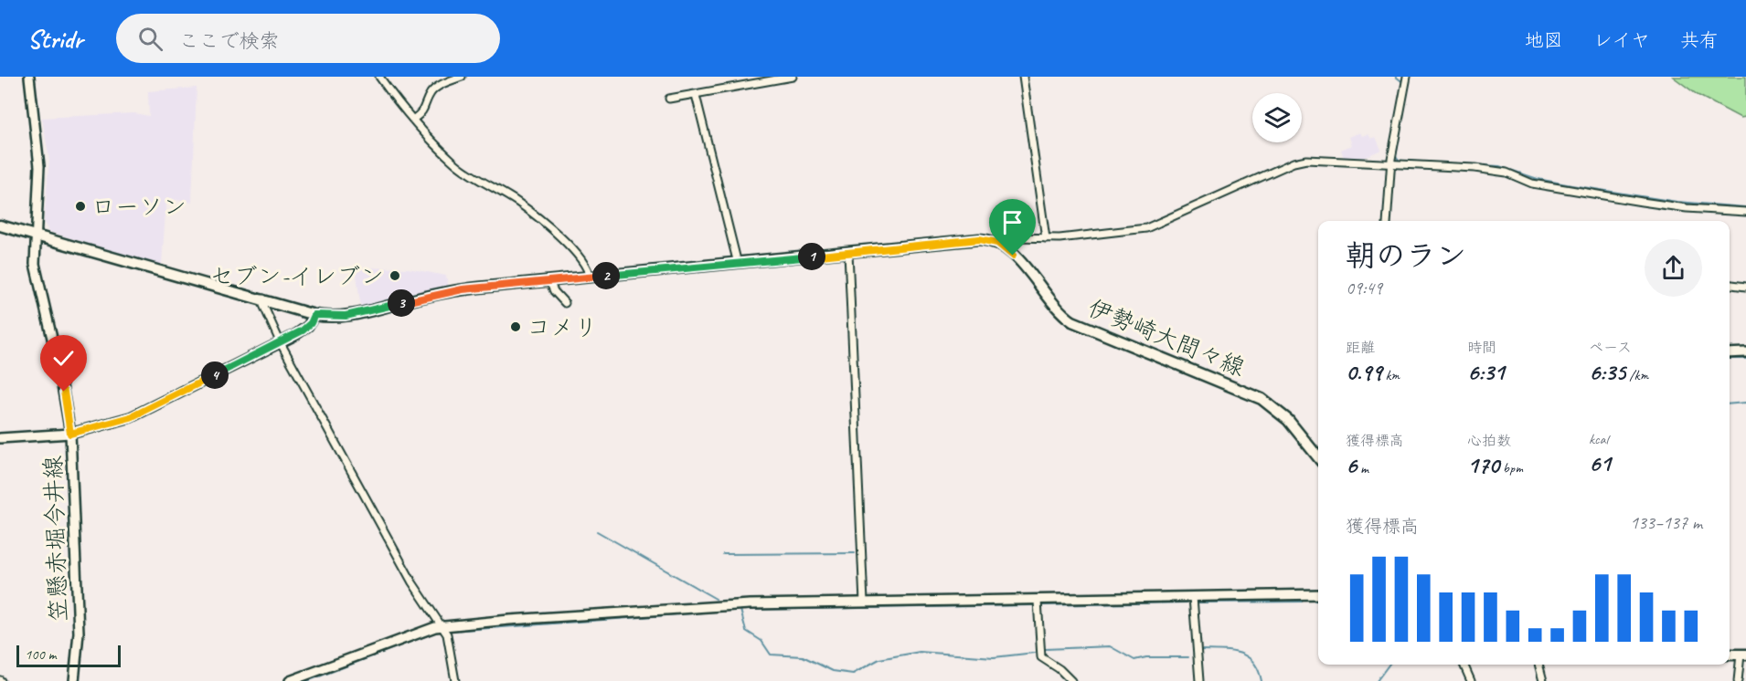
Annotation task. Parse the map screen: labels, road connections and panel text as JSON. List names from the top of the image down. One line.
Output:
{"streets":{"main road":["伊勢崎大間々線"],"street":["笠懸赤堀今井線"]},"places":["ローソン","セブン-イレブン","コメリ"],"scale_bar":"100 m","page":{"header":"Stridr","search":"ここで検索","nav":["地図","レイヤ","共有"],"heading":["朝のラン","09:49"],"pins":["1","2","3","4"],"stats":[["距離","0.99 km"],["時間","6:31"],["ペース","6:35 /km"],["獲得標高","6 m"],["心拍数","170 bpm"],["kcal","61"]],"chart":["獲得標高","133–137 m"],"scale":"100 m"}}
